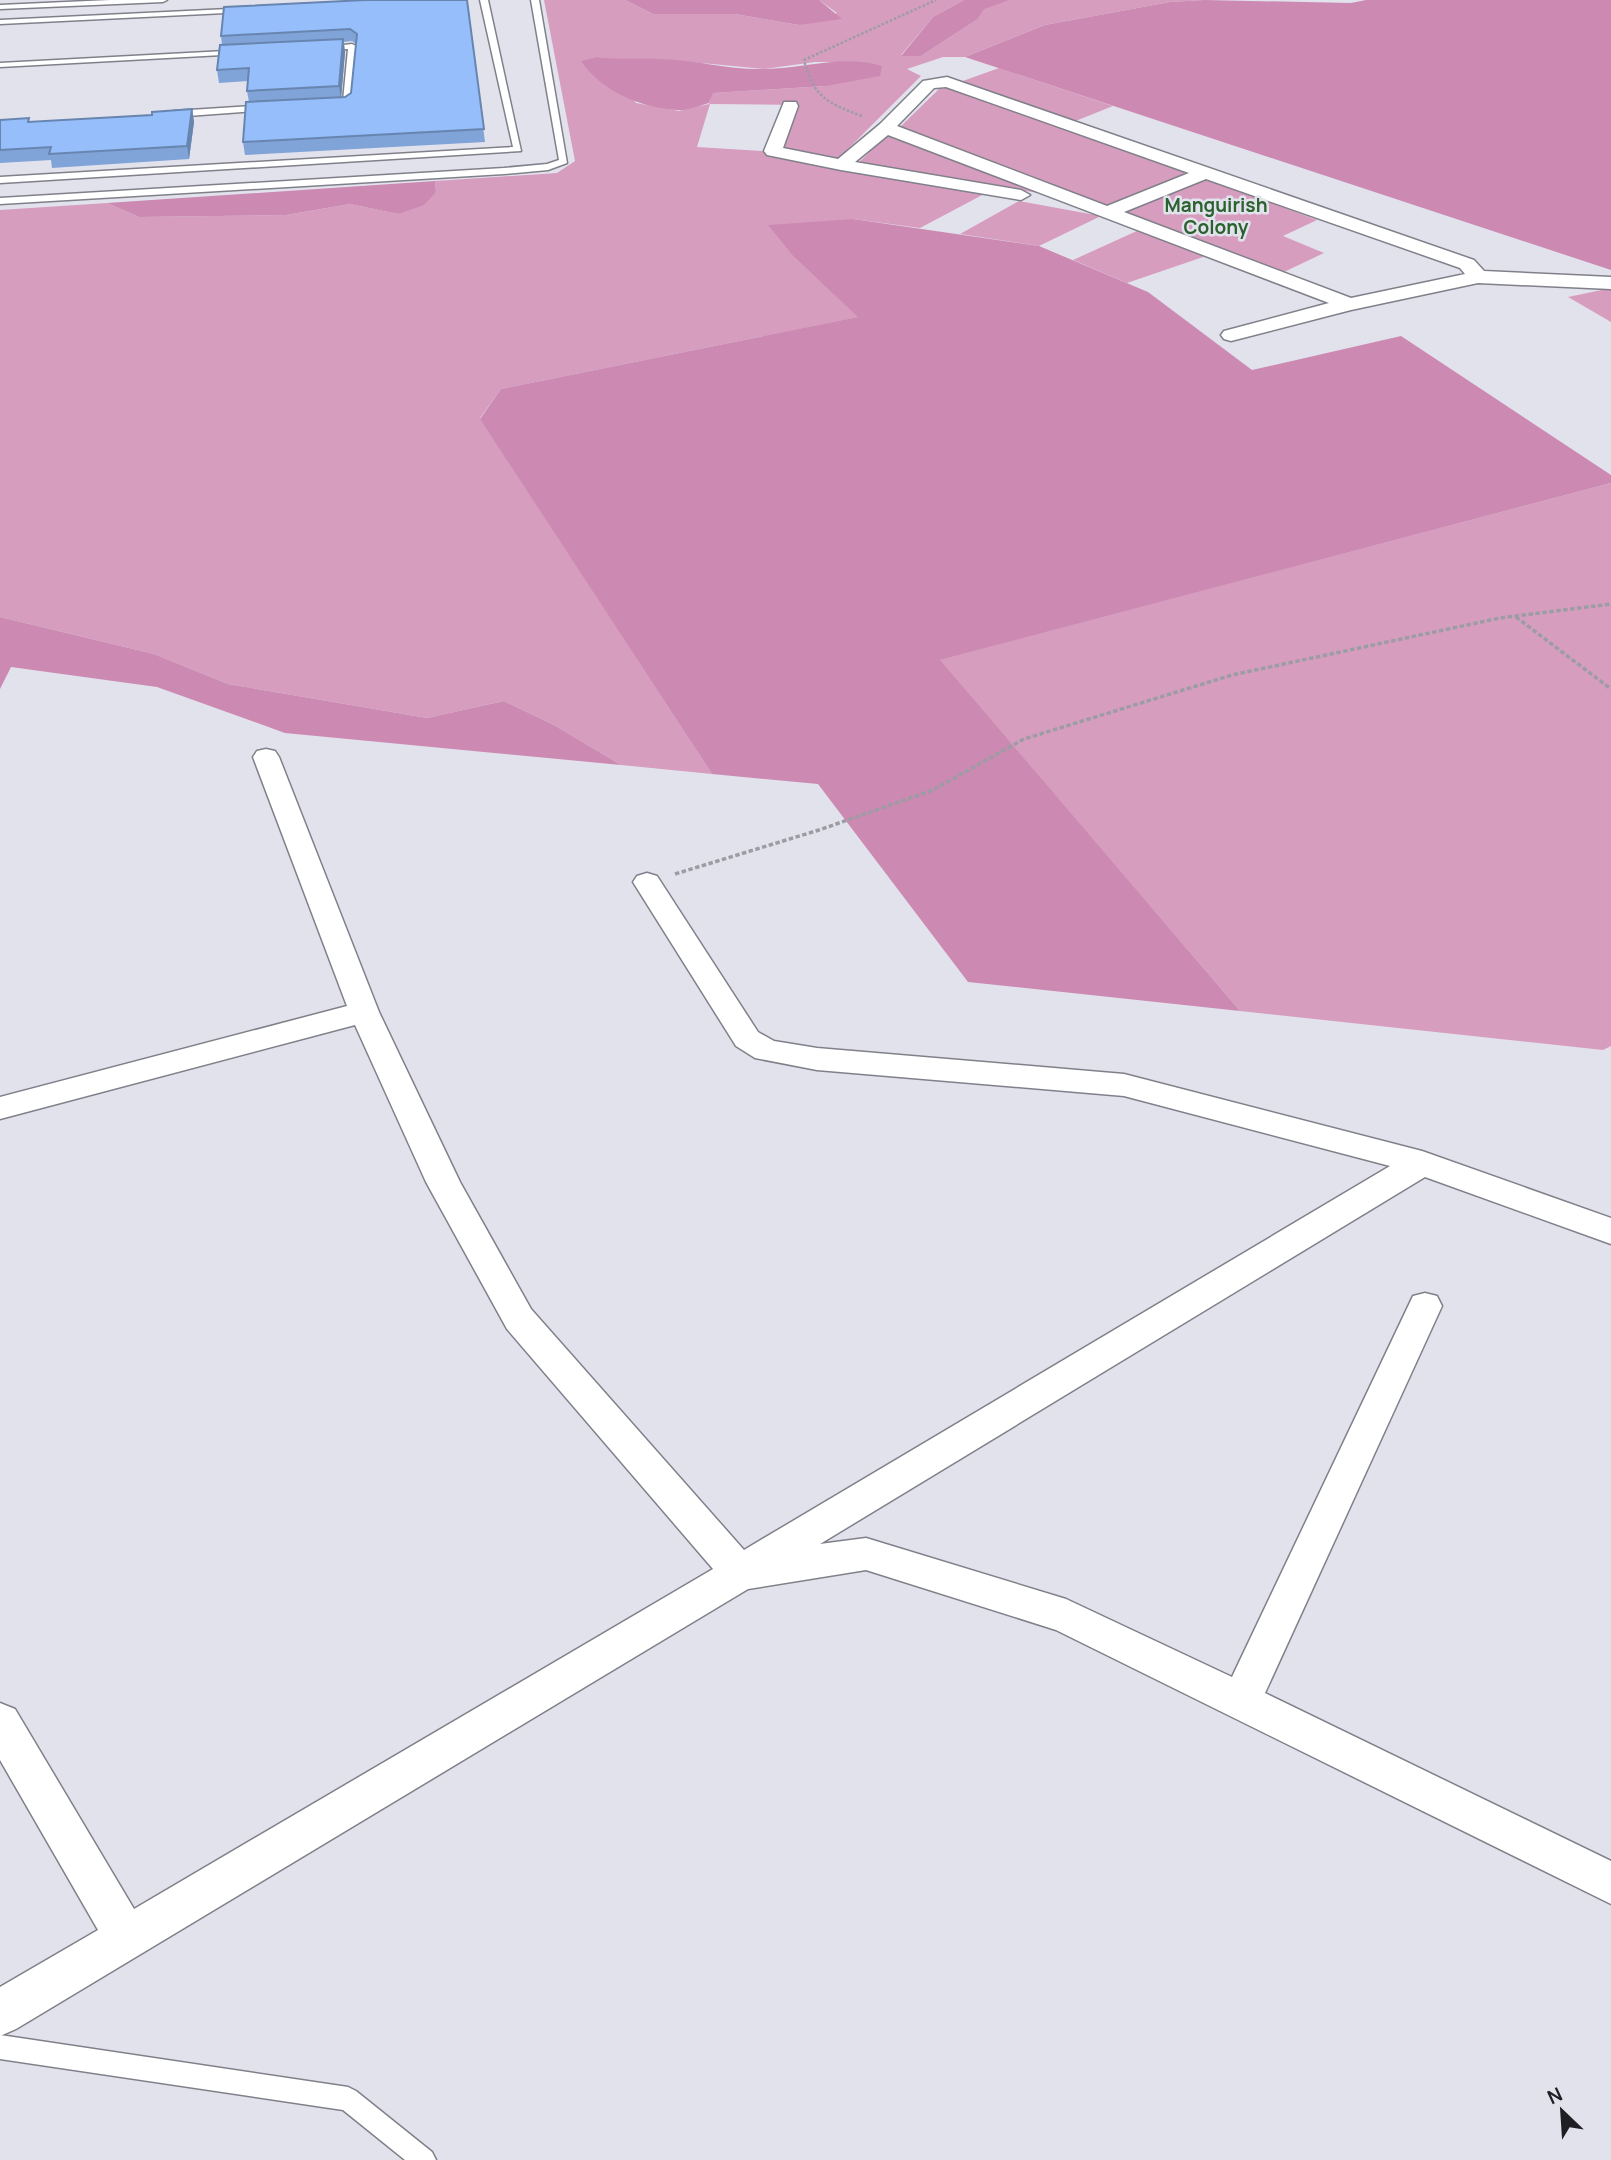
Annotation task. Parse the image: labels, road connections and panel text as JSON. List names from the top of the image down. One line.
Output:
{"districts":["Manguirish Colony"],"north":"top left"}
